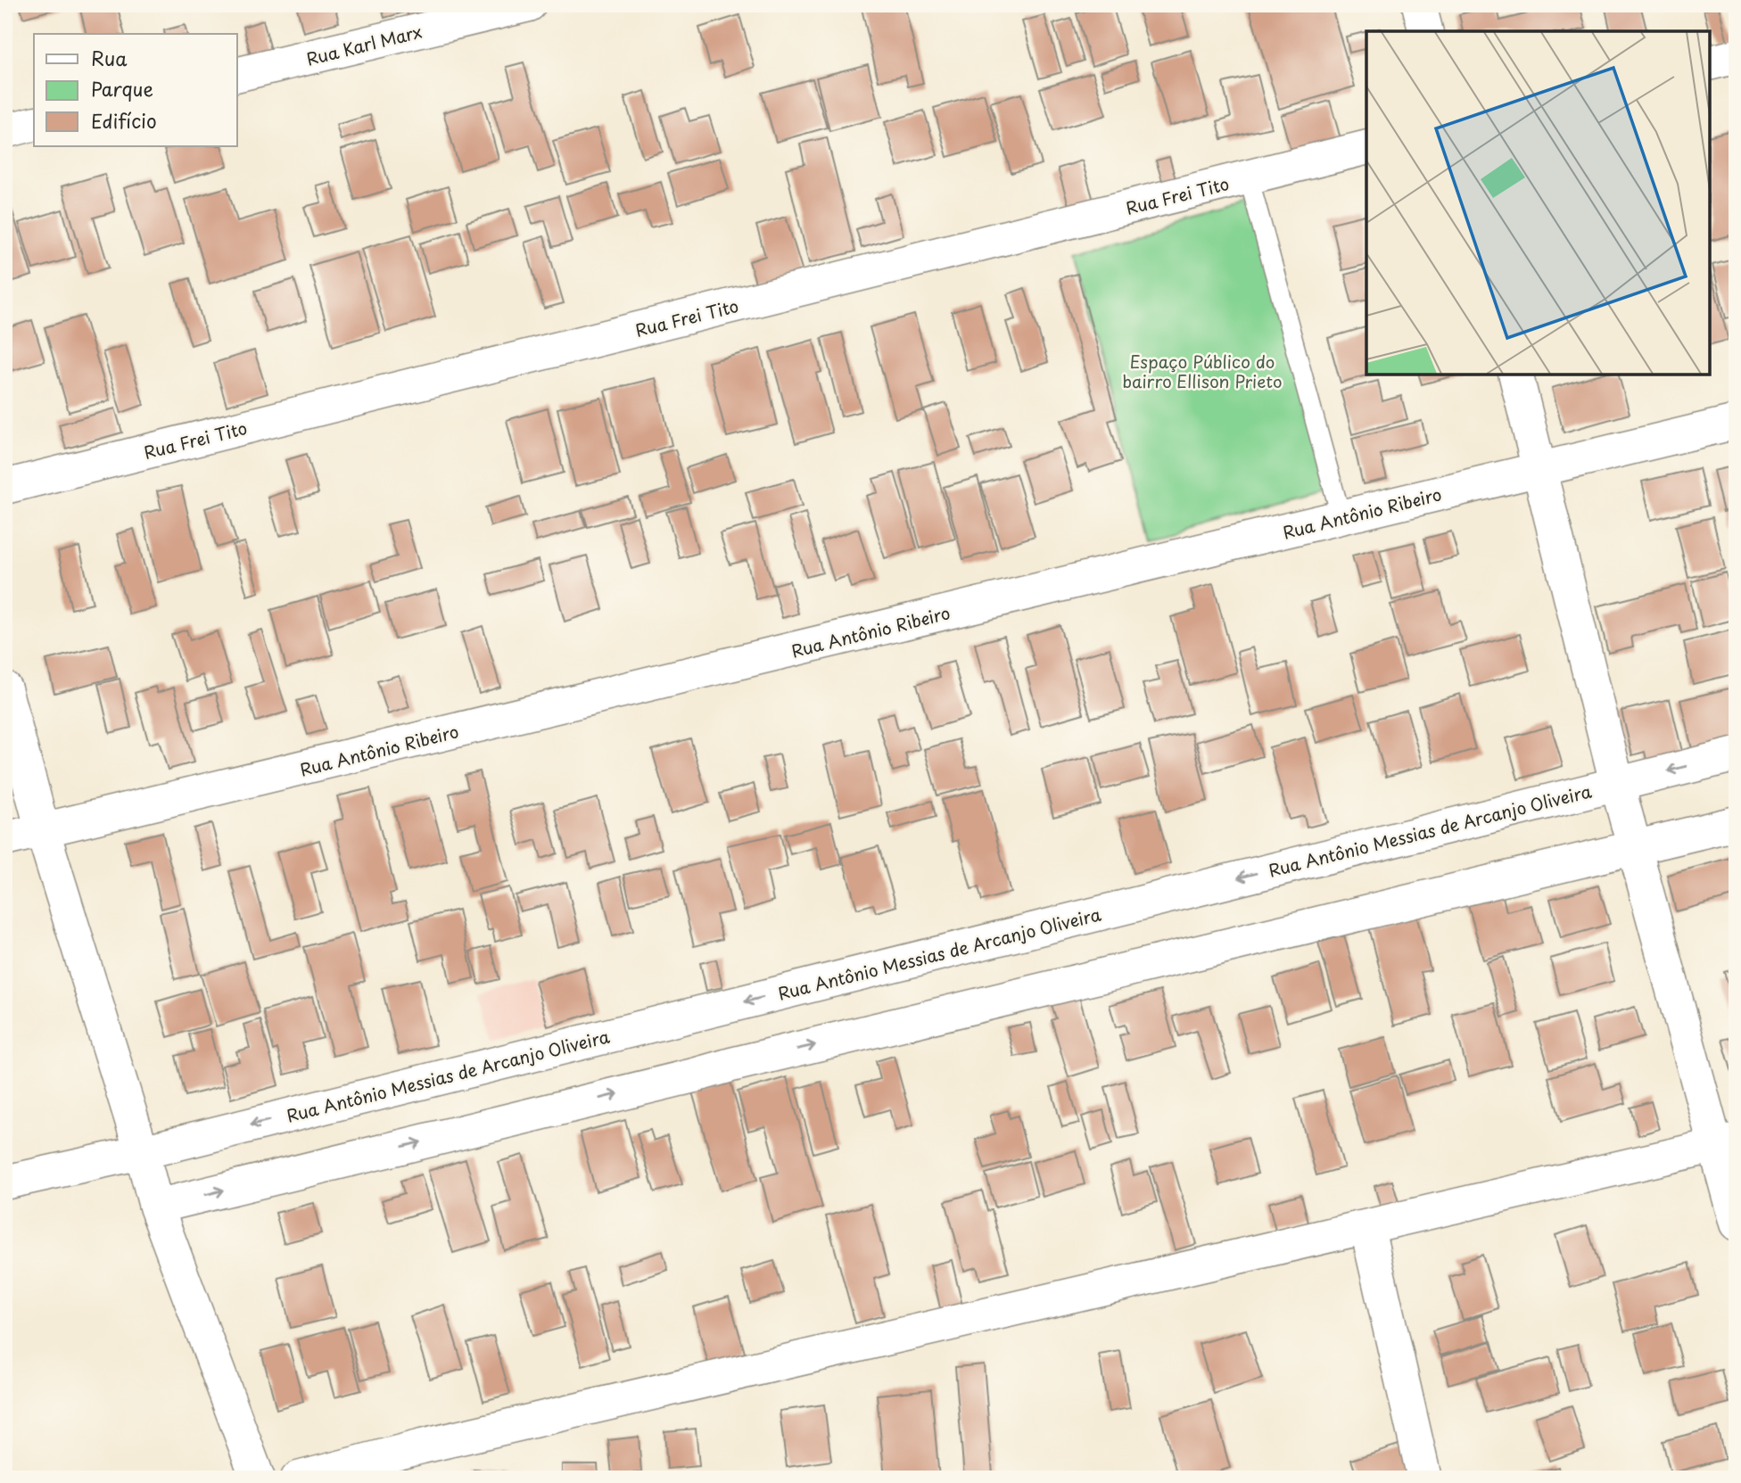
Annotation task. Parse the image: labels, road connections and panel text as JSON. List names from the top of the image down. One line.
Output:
{"streets":{"street":["Rua Karl Marx","Rua Frei Tito","Rua Antônio Ribeiro","Rua Antônio Messias de Arcanjo Oliveira"]},"parks":["Espaço Público do bairro Ellison Prieto"],"legend":["Rua","Parque","Edifício"]}
